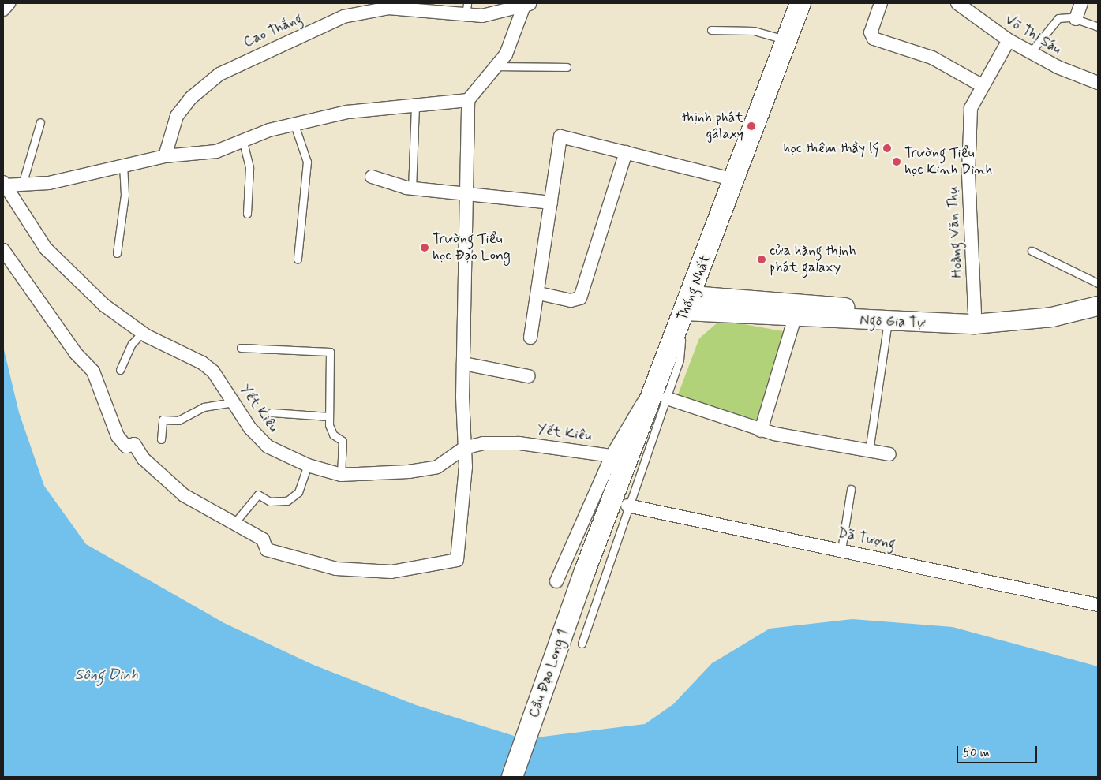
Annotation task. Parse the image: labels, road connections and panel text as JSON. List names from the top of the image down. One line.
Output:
{"streets":{"main road":["Thống Nhất","Ngô Gia Tự","Cầu Đạo Long 1"],"street":["Cao Thắng","Võ Thị Sáu","Hoàng Văn Thụ","Yết Kiêu","Dã Tượng"]},"crossings":[["Võ Thị Sáu","Hoàng Văn Thụ"],["Hoàng Văn Thụ","Ngô Gia Tự"],["Thống Nhất","Ngô Gia Tự"],["Thống Nhất","Cầu Đạo Long 1"]],"water":["Sông Dinh"],"places":["thịnh phát gâlaxy","học thêm thầy lý","Trường Tiểu học Kinh Dinh","Trường Tiểu học Đạo Long","cửa hàng thịnh phát galaxy"],"scale_bar":"50 m"}
